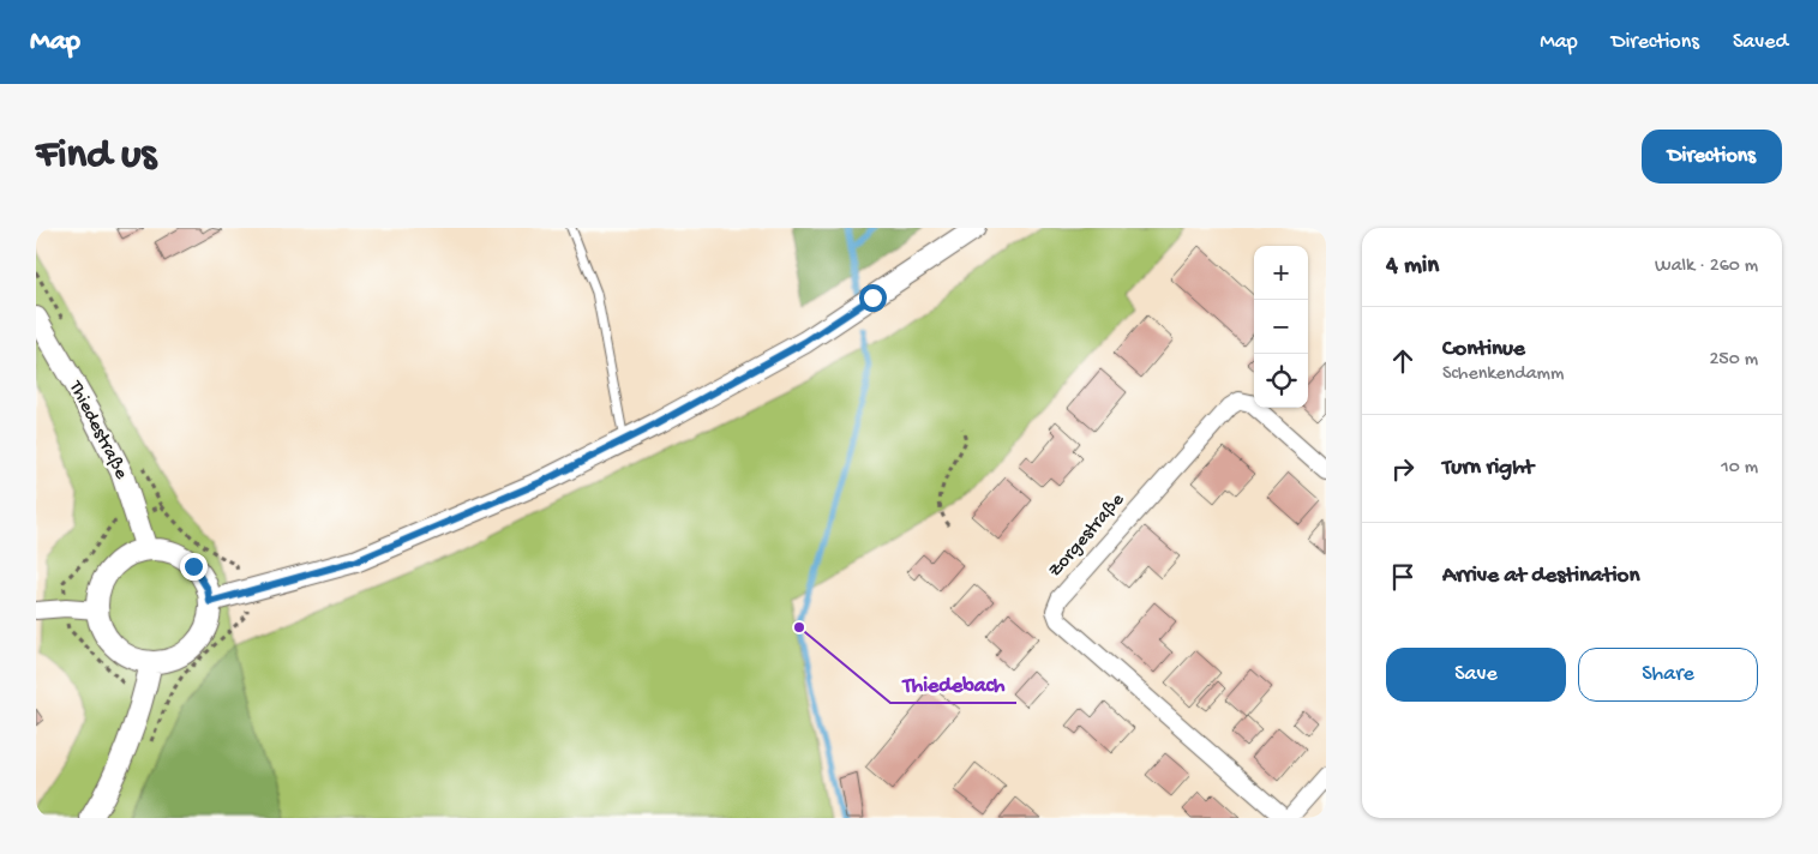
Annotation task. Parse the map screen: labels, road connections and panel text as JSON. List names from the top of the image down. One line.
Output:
{"streets":{"street":["Thiedestraße","Zorgestraße"]},"places":["Thiedebach"],"page":{"header":"Map","nav":["Map","Directions","Saved"],"buttons":["Directions",["Save","Share"]],"title":"Find us","heading":["4 min","Walk · 260 m"],"map_buttons":["+","−"],"list":[["Continue","Schenkendamm","250 m"],["Turn right","10 m"],"Arrive at destination"]}}
